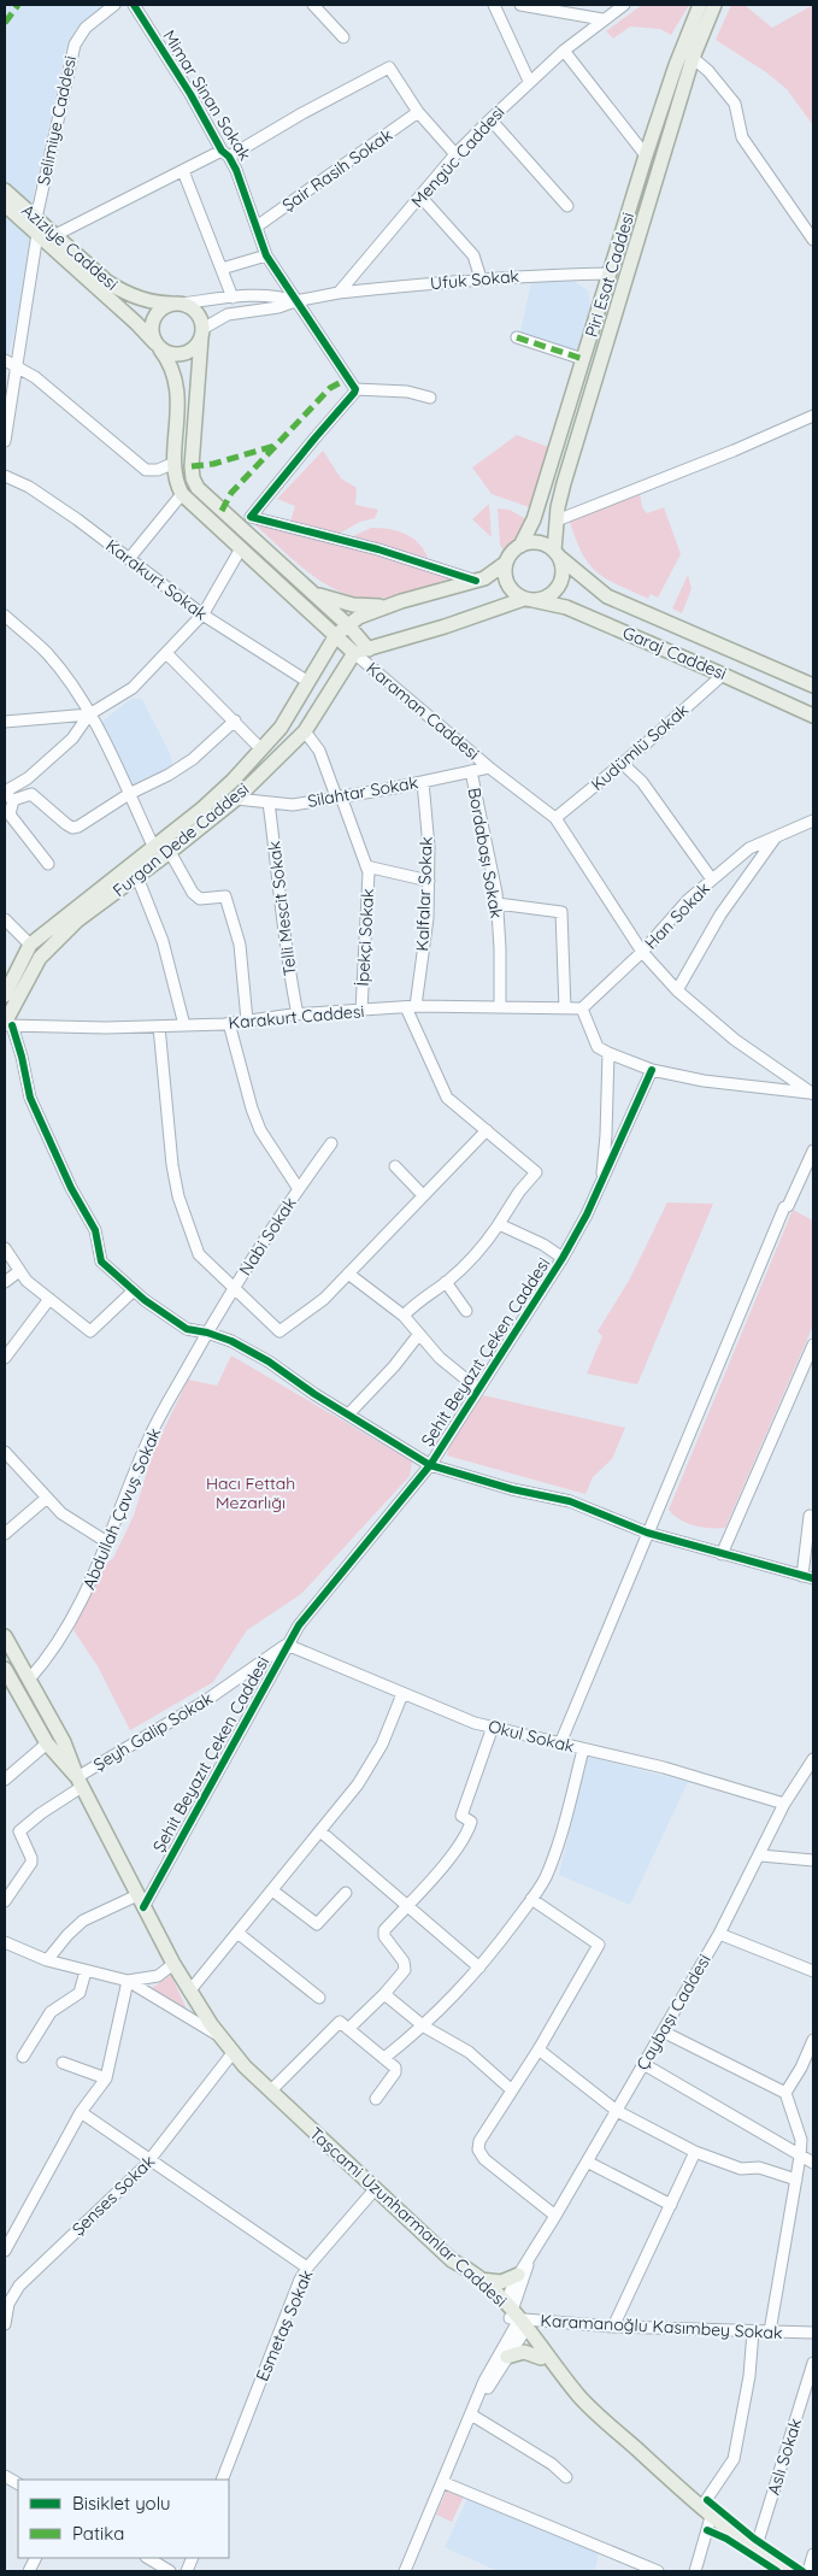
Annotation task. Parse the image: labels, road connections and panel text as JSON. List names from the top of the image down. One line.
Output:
{"streets":{"main road":["Aziziye Caddesi","Piri Esat Caddesi","Garaj Caddesi","Karaman Caddesi","Furgan Dede Caddesi","Taşcami Uzunharmanlar Caddesi"],"street":["Mimar Sinan Sokak","Selimiye Caddesi","Mengüc Caddesi","Şair Rasih Sokak","Ufuk Sokak","Karakurt Sokak","Kudümlü Sokak","Silahtar Sokak","Bordabaşı Sokak","Kalfalar Sokak","Telli Mescit Sokak","Han Sokak","İpekçi Sokak","Karakurt Caddesi","Nabi Sokak","Şehit Beyazıt Çeken Caddesi","Abdullah Çavuş Sokak","Şeyh Galip Sokak","Okul Sokak","Çaybaşı Caddesi","Şenses Sokak","Esmetaş Sokak","Karamanoğlu Kasımbey Sokak","Aslı Sokak"]},"crossings":[["Mimar Sinan Sokak","Şair Rasih Sokak"],["Selimiye Caddesi","Aziziye Caddesi"],["Mengüc Caddesi","Ufuk Sokak"],["Aziziye Caddesi","Karaman Caddesi"],["Piri Esat Caddesi","Ufuk Sokak"],["Piri Esat Caddesi","Garaj Caddesi"],["Karakurt Sokak","Furgan Dede Caddesi"],["Garaj Caddesi","Kudümlü Sokak"],["Karaman Caddesi","Kudümlü Sokak"],["Karaman Caddesi","Silahtar Sokak"],["Karaman Caddesi","Furgan Dede Caddesi"],["Karaman Caddesi","Han Sokak"],["Silahtar Sokak","Furgan Dede Caddesi"],["Silahtar Sokak","Bordabaşı Sokak"],["Silahtar Sokak","Kalfalar Sokak"],["Silahtar Sokak","Telli Mescit Sokak"],["Silahtar Sokak","İpekçi Sokak"],["Furgan Dede Caddesi","İpekçi Sokak"],["Furgan Dede Caddesi","Karakurt Caddesi"],["Bordabaşı Sokak","Karakurt Caddesi"],["Kalfalar Sokak","Karakurt Caddesi"],["Telli Mescit Sokak","Karakurt Caddesi"],["Han Sokak","Karakurt Caddesi"],["İpekçi Sokak","Karakurt Caddesi"],["Nabi Sokak","Abdullah Çavuş Sokak"],["Şehit Beyazıt Çeken Caddesi","Şeyh Galip Sokak"],["Şehit Beyazıt Çeken Caddesi","Okul Sokak"],["Şehit Beyazıt Çeken Caddesi","Taşcami Uzunharmanlar Caddesi"],["Abdullah Çavuş Sokak","Taşcami Uzunharmanlar Caddesi"],["Şeyh Galip Sokak","Okul Sokak"],["Şeyh Galip Sokak","Taşcami Uzunharmanlar Caddesi"],["Okul Sokak","Çaybaşı Caddesi"],["Çaybaşı Caddesi","Taşcami Uzunharmanlar Caddesi"],["Çaybaşı Caddesi","Karamanoğlu Kasımbey Sokak"],["Şenses Sokak","Taşcami Uzunharmanlar Caddesi"],["Taşcami Uzunharmanlar Caddesi","Esmetaş Sokak"],["Taşcami Uzunharmanlar Caddesi","Karamanoğlu Kasımbey Sokak"],["Taşcami Uzunharmanlar Caddesi","Aslı Sokak"]],"parks":["Hacı Fettah Mezarlığı"],"legend":["Bisiklet yolu","Patika"]}
